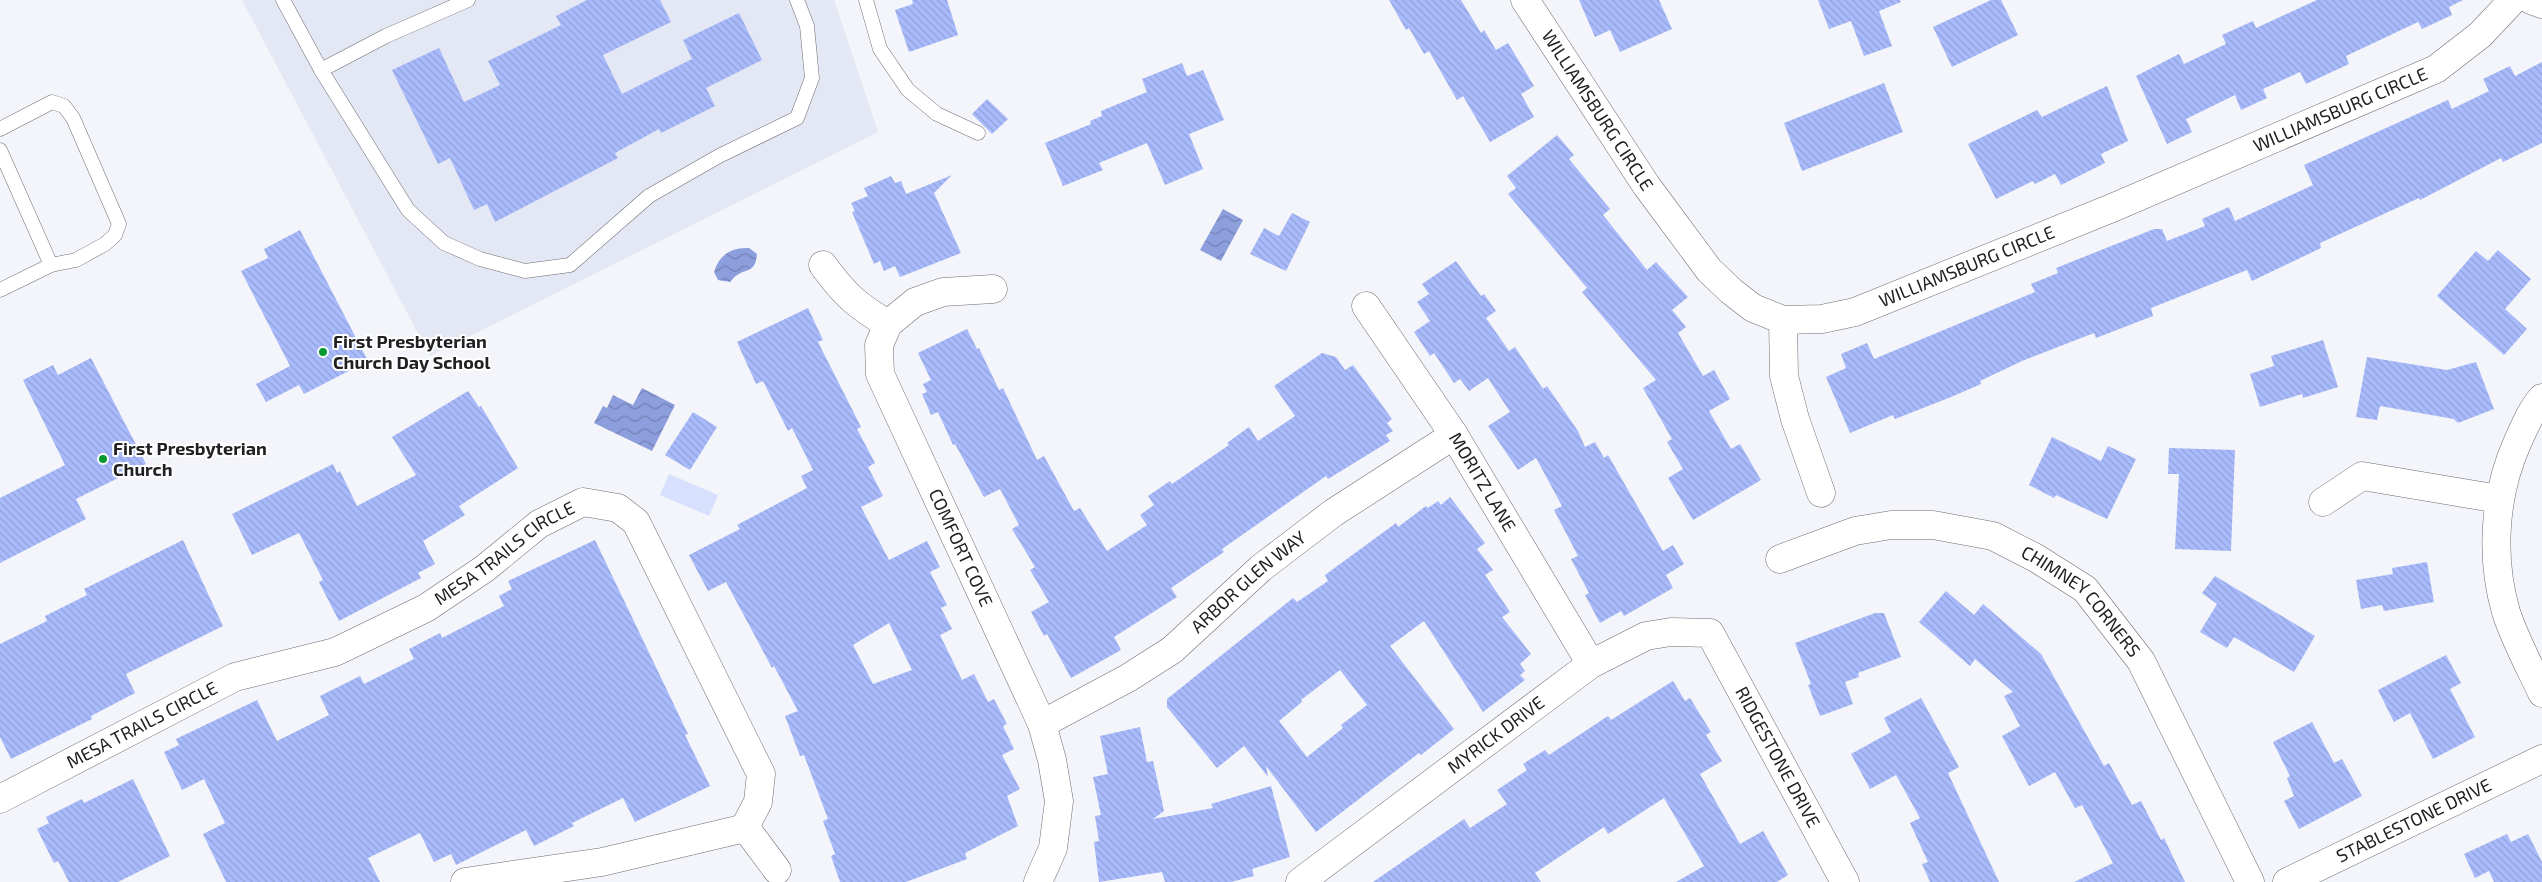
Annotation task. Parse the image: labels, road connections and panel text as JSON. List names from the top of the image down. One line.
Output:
{"streets":{"street":["WILLIAMSBURG CIRCLE","MORITZ LANE","COMFORT COVE","MESA TRAILS CIRCLE","ARBOR GLEN WAY","CHIMNEY CORNERS","MYRICK DRIVE","RIDGESTONE DRIVE","STABLESTONE DRIVE"]},"crossings":[["MORITZ LANE","ARBOR GLEN WAY"],["MORITZ LANE","MYRICK DRIVE"],["COMFORT COVE","ARBOR GLEN WAY"],["MYRICK DRIVE","RIDGESTONE DRIVE"]],"places":["First Presbyterian Church Day School","First Presbyterian Church"]}
